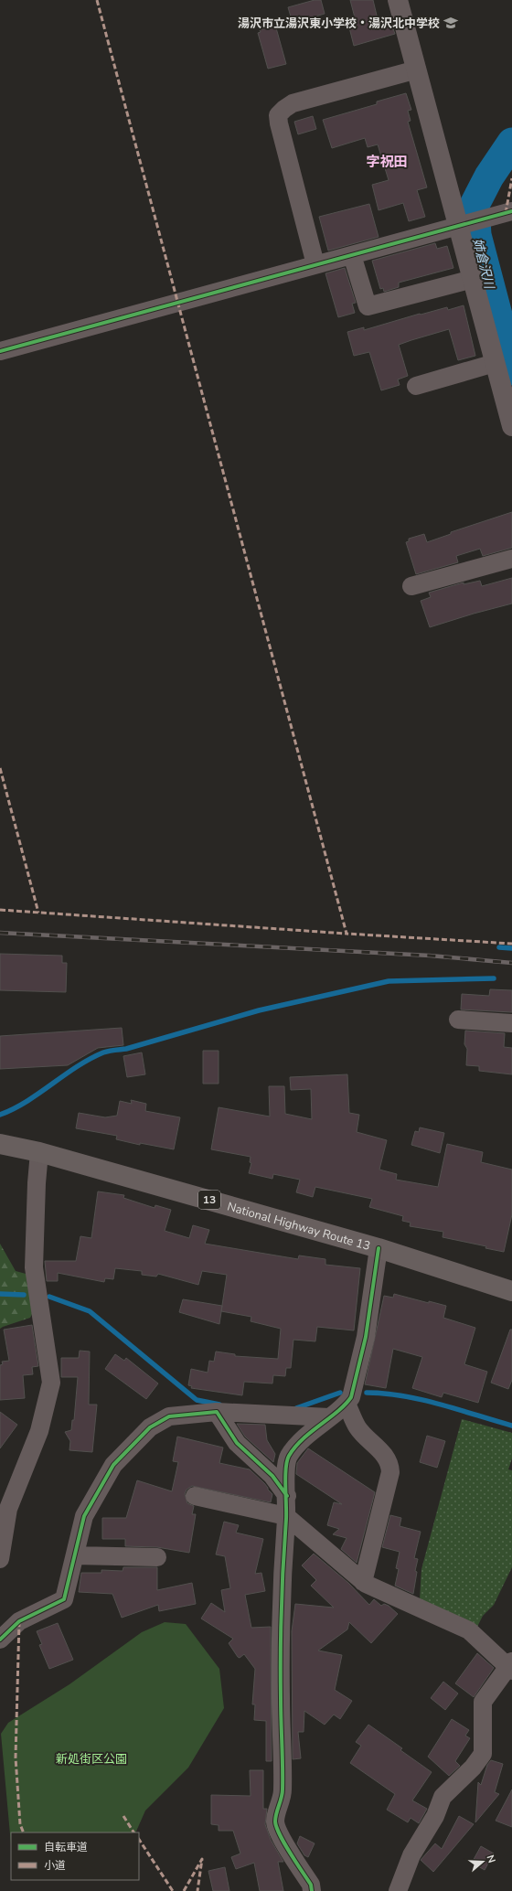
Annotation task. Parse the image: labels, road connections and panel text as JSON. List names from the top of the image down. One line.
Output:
{"streets":{"highway":["13","National Highway Route 13"]},"districts":["字祝田"],"water":["姉倉沢川"],"parks":["新処街区公園"],"places":{"school or university":["湯沢市立湯沢東小学校・湯沢北中学校"]},"legend":["自転車道","小道"],"north":"right"}
